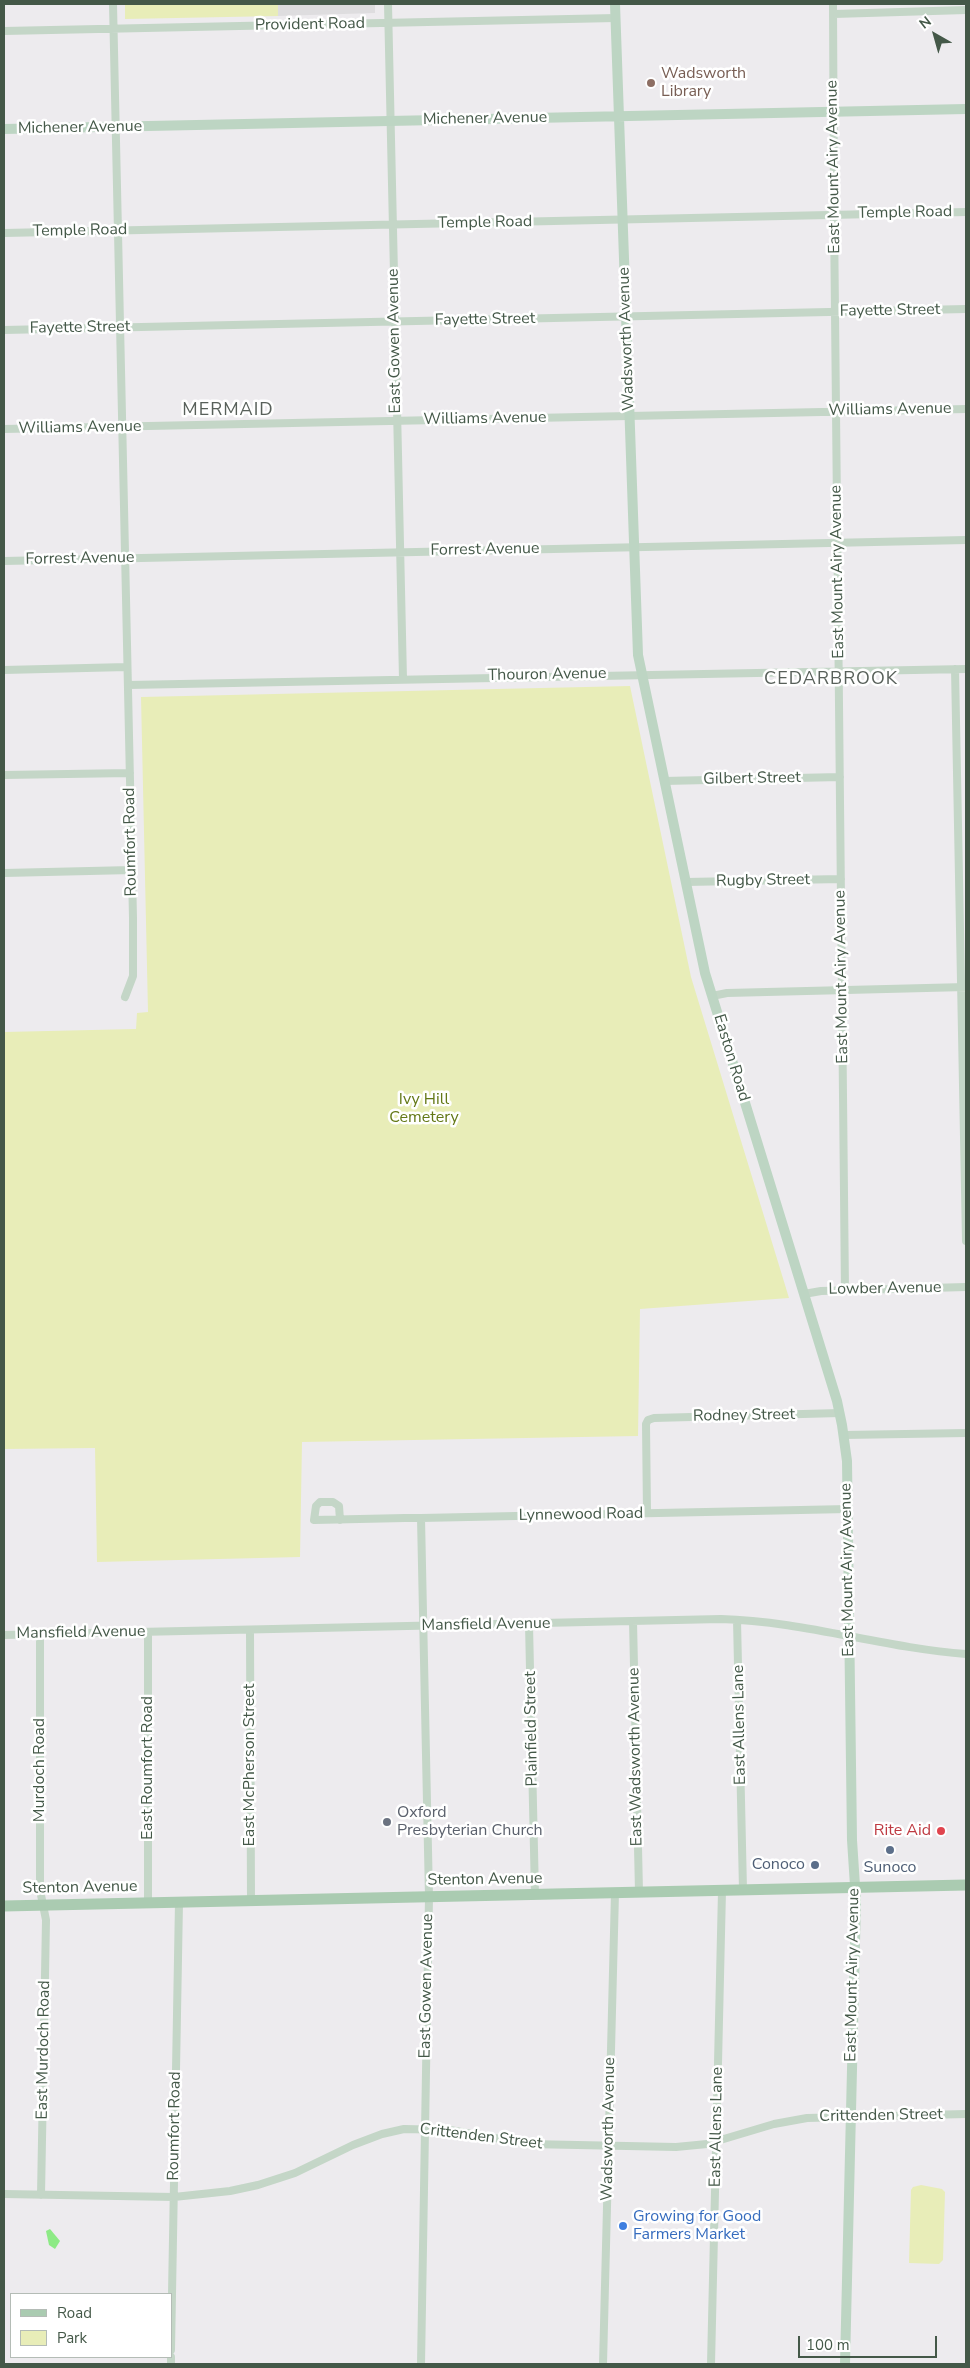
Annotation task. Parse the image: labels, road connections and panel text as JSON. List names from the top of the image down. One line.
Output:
{"streets":{"main road":["Michener Avenue","East Mount Airy Avenue","Wadsworth Avenue","Easton Road","Stenton Avenue"],"street":["Provident Road","Temple Road","Fayette Street","East Gowen Avenue","Williams Avenue","Forrest Avenue","Thouron Avenue","Gilbert Street","Roumfort Road","Rugby Street","Lowber Avenue","Rodney Street","Lynnewood Road","Mansfield Avenue","East Allens Lane","Plainfield Street","East Wadsworth Avenue","East McPherson Street","East Roumfort Road","Murdoch Road","East Murdoch Road","Crittenden Street"]},"crossings":[["Provident Road","Wadsworth Avenue"],["Provident Road","East Gowen Avenue"],["Michener Avenue","East Mount Airy Avenue"],["Michener Avenue","Wadsworth Avenue"],["Michener Avenue","East Gowen Avenue"],["East Mount Airy Avenue","Temple Road"],["East Mount Airy Avenue","Fayette Street"],["East Mount Airy Avenue","Williams Avenue"],["East Mount Airy Avenue","Forrest Avenue"],["East Mount Airy Avenue","Thouron Avenue"],["East Mount Airy Avenue","Gilbert Street"],["East Mount Airy Avenue","Rugby Street"],["East Mount Airy Avenue","Easton Road"],["East Mount Airy Avenue","Lowber Avenue"],["East Mount Airy Avenue","Lynnewood Road"],["East Mount Airy Avenue","Mansfield Avenue"],["East Mount Airy Avenue","Stenton Avenue"],["East Mount Airy Avenue","Crittenden Street"],["Temple Road","Wadsworth Avenue"],["Temple Road","East Gowen Avenue"],["Fayette Street","Wadsworth Avenue"],["Fayette Street","East Gowen Avenue"],["Wadsworth Avenue","Williams Avenue"],["Wadsworth Avenue","Forrest Avenue"],["Wadsworth Avenue","Thouron Avenue"],["Wadsworth Avenue","Easton Road"],["Wadsworth Avenue","Stenton Avenue"],["Wadsworth Avenue","Crittenden Street"],["East Gowen Avenue","Williams Avenue"],["East Gowen Avenue","Forrest Avenue"],["East Gowen Avenue","Thouron Avenue"],["East Gowen Avenue","Lynnewood Road"],["East Gowen Avenue","Mansfield Avenue"],["East Gowen Avenue","Stenton Avenue"],["East Gowen Avenue","Crittenden Street"],["Thouron Avenue","Roumfort Road"],["Thouron Avenue","Easton Road"],["Gilbert Street","Easton Road"],["Roumfort Road","Stenton Avenue"],["Roumfort Road","Crittenden Street"],["Rugby Street","Easton Road"],["Easton Road","Lowber Avenue"],["Easton Road","Rodney Street"],["Rodney Street","Lynnewood Road"],["Mansfield Avenue","East Allens Lane"],["Mansfield Avenue","Plainfield Street"],["Mansfield Avenue","East Wadsworth Avenue"],["Mansfield Avenue","East McPherson Street"],["Mansfield Avenue","East Roumfort Road"],["Mansfield Avenue","Murdoch Road"],["East Allens Lane","Stenton Avenue"],["East Allens Lane","Crittenden Street"],["Plainfield Street","Stenton Avenue"],["East Wadsworth Avenue","Stenton Avenue"],["East McPherson Street","Stenton Avenue"],["East Roumfort Road","Stenton Avenue"],["Murdoch Road","Stenton Avenue"],["Murdoch Road","East Murdoch Road"],["Stenton Avenue","East Murdoch Road"],["East Murdoch Road","Crittenden Street"]],"districts":["MERMAID","CEDARBROOK"],"parks":["Ivy Hill Cemetery"],"places":["Wadsworth Library","Oxford Presbyterian Church","Rite Aid","Sunoco","Conoco","Growing for Good Farmers Market"],"legend":["Road","Park"],"scale_bar":"100 m","north":"top left"}
